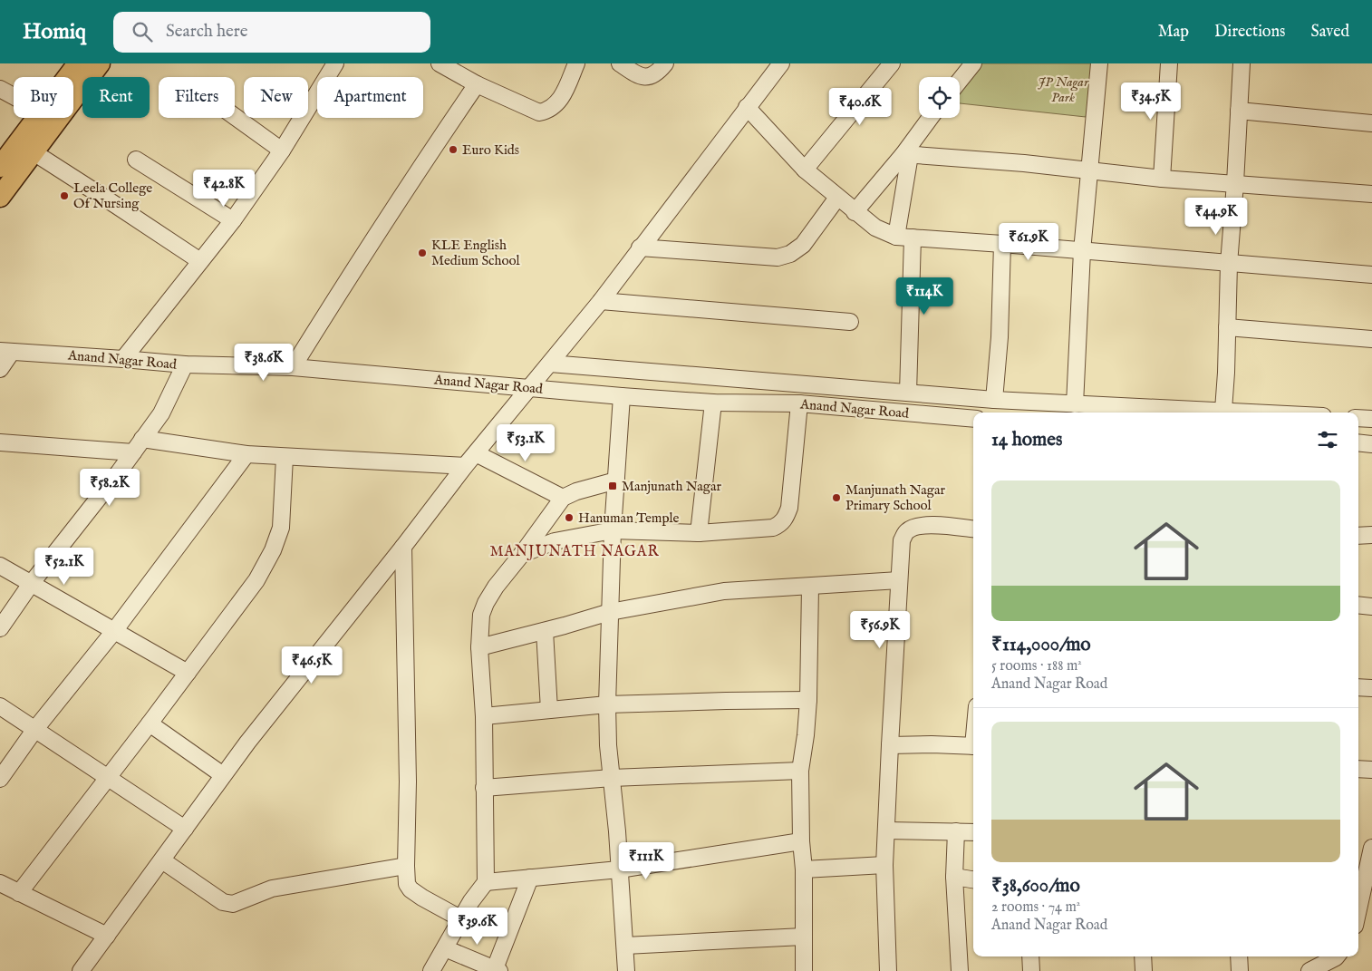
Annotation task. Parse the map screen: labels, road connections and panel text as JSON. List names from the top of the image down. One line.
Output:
{"streets":{"street":["Anand Nagar Road"]},"districts":["MANJUNATH NAGAR"],"parks":["JP Nagar Park"],"places":{"other":["Euro Kids","Leela College Of Nursing","KLE English Medium School","Manjunath Nagar Primary School","Hanuman Temple"],"transit":["Manjunath Nagar"]},"page":{"header":"Homiq","search":"Search here","nav":["Map","Directions","Saved"],"chip":["Buy","Rent","Filters","New","Apartment"],"price":["₹34.5K","₹40.6K","₹42.8K","₹44.9K","₹61.9K","₹114K","₹38.6K","₹53.1K","₹58.2K","₹52.1K","₹56.9K","₹46.5K","₹111K","₹39.6K"],"heading":"14 homes","list":[{"name":"₹114,000/mo","note":"5 rooms · 188 m² · Anand Nagar Road"},{"name":"₹38,600/mo","note":"2 rooms · 74 m² · Anand Nagar Road"}]}}
